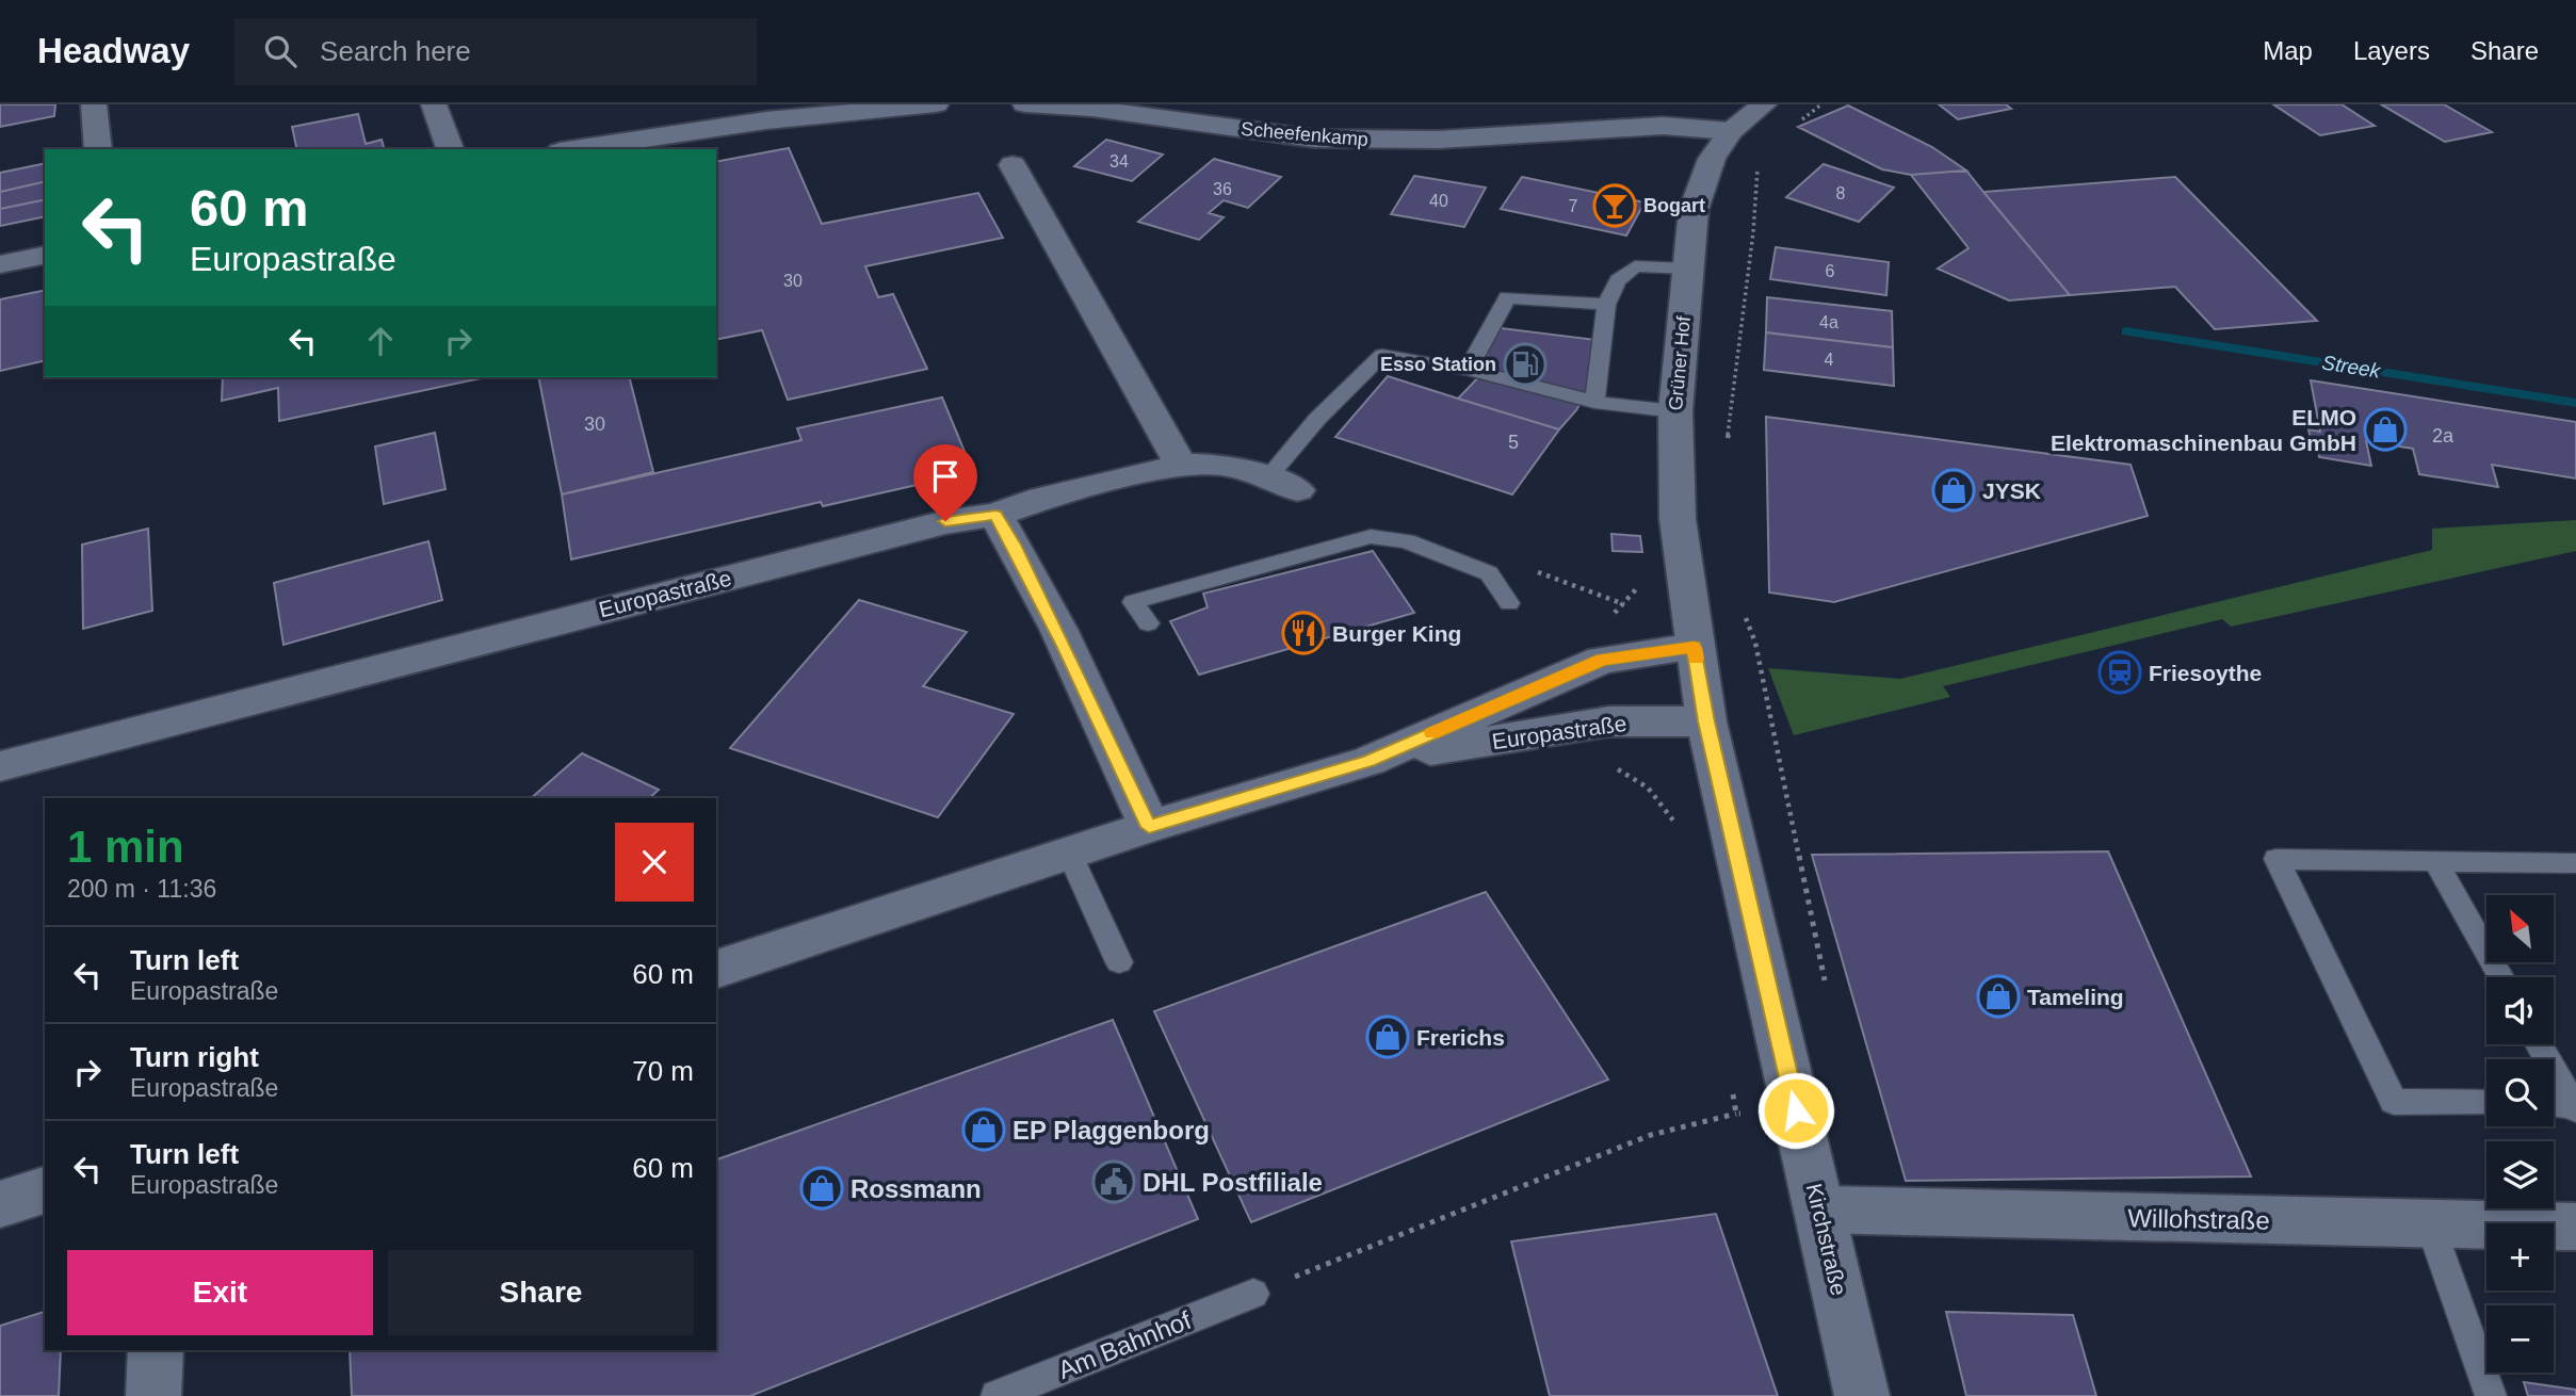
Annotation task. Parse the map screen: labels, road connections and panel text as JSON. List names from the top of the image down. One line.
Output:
{"streets":{"street":["Scheefenkamp","Grüner Hof","Europastraße","Willohstraße","Kirchstraße"],"lane":["Am Bahnhof"]},"crossings":[["Scheefenkamp","Grüner Hof"],["Grüner Hof","Europastraße"],["Grüner Hof","Kirchstraße"],["Europastraße","Kirchstraße"],["Willohstraße","Kirchstraße"]],"water":["Streek"],"places":{"bar":["Bogart"],"fuel station":["Esso Station"],"shop":["ELMO Elektromaschinenbau GmbH","JYSK","Tameling","Frerichs","EP Plaggenborg","Rossmann"],"restaurant":["Burger King"],"station":["Friesoythe"],"public building":["DHL Postfiliale"]},"house_numbers":["34","36","8","40","7","6","30","4a","4","30","2a","5"],"north":"top left","page":{"header":"Headway","search":"Search here","nav":["Map","Layers","Share"],"turn":["60 m","Europastraße"],"heading":["1 min","200 m · 11:36"],"map_buttons":["+","−"],"list":[{"name":"Turn left","note":"Europastraße","value":"60 m"},{"name":"Turn right","note":"Europastraße","value":"70 m"},{"name":"Turn left","note":"Europastraße","value":"60 m"}],"buttons":["Exit","Share"]}}
